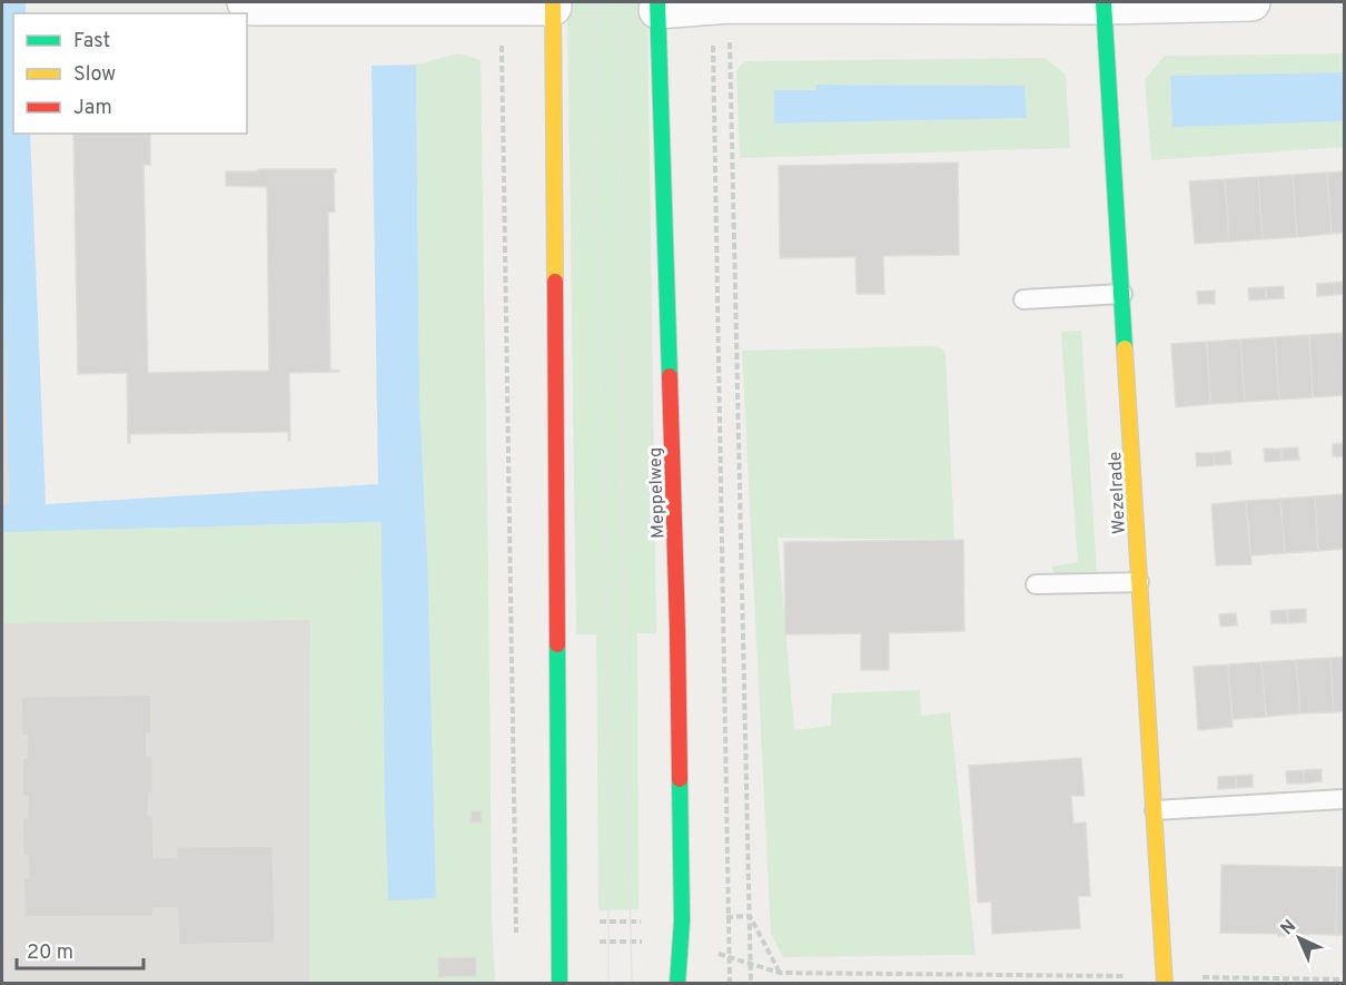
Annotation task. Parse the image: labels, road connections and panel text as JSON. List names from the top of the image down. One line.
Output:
{"streets":{"main road":["Meppelweg","Wezelrade"]},"legend":["Fast","Slow","Jam"],"scale_bar":"20 m","north":"top left"}
